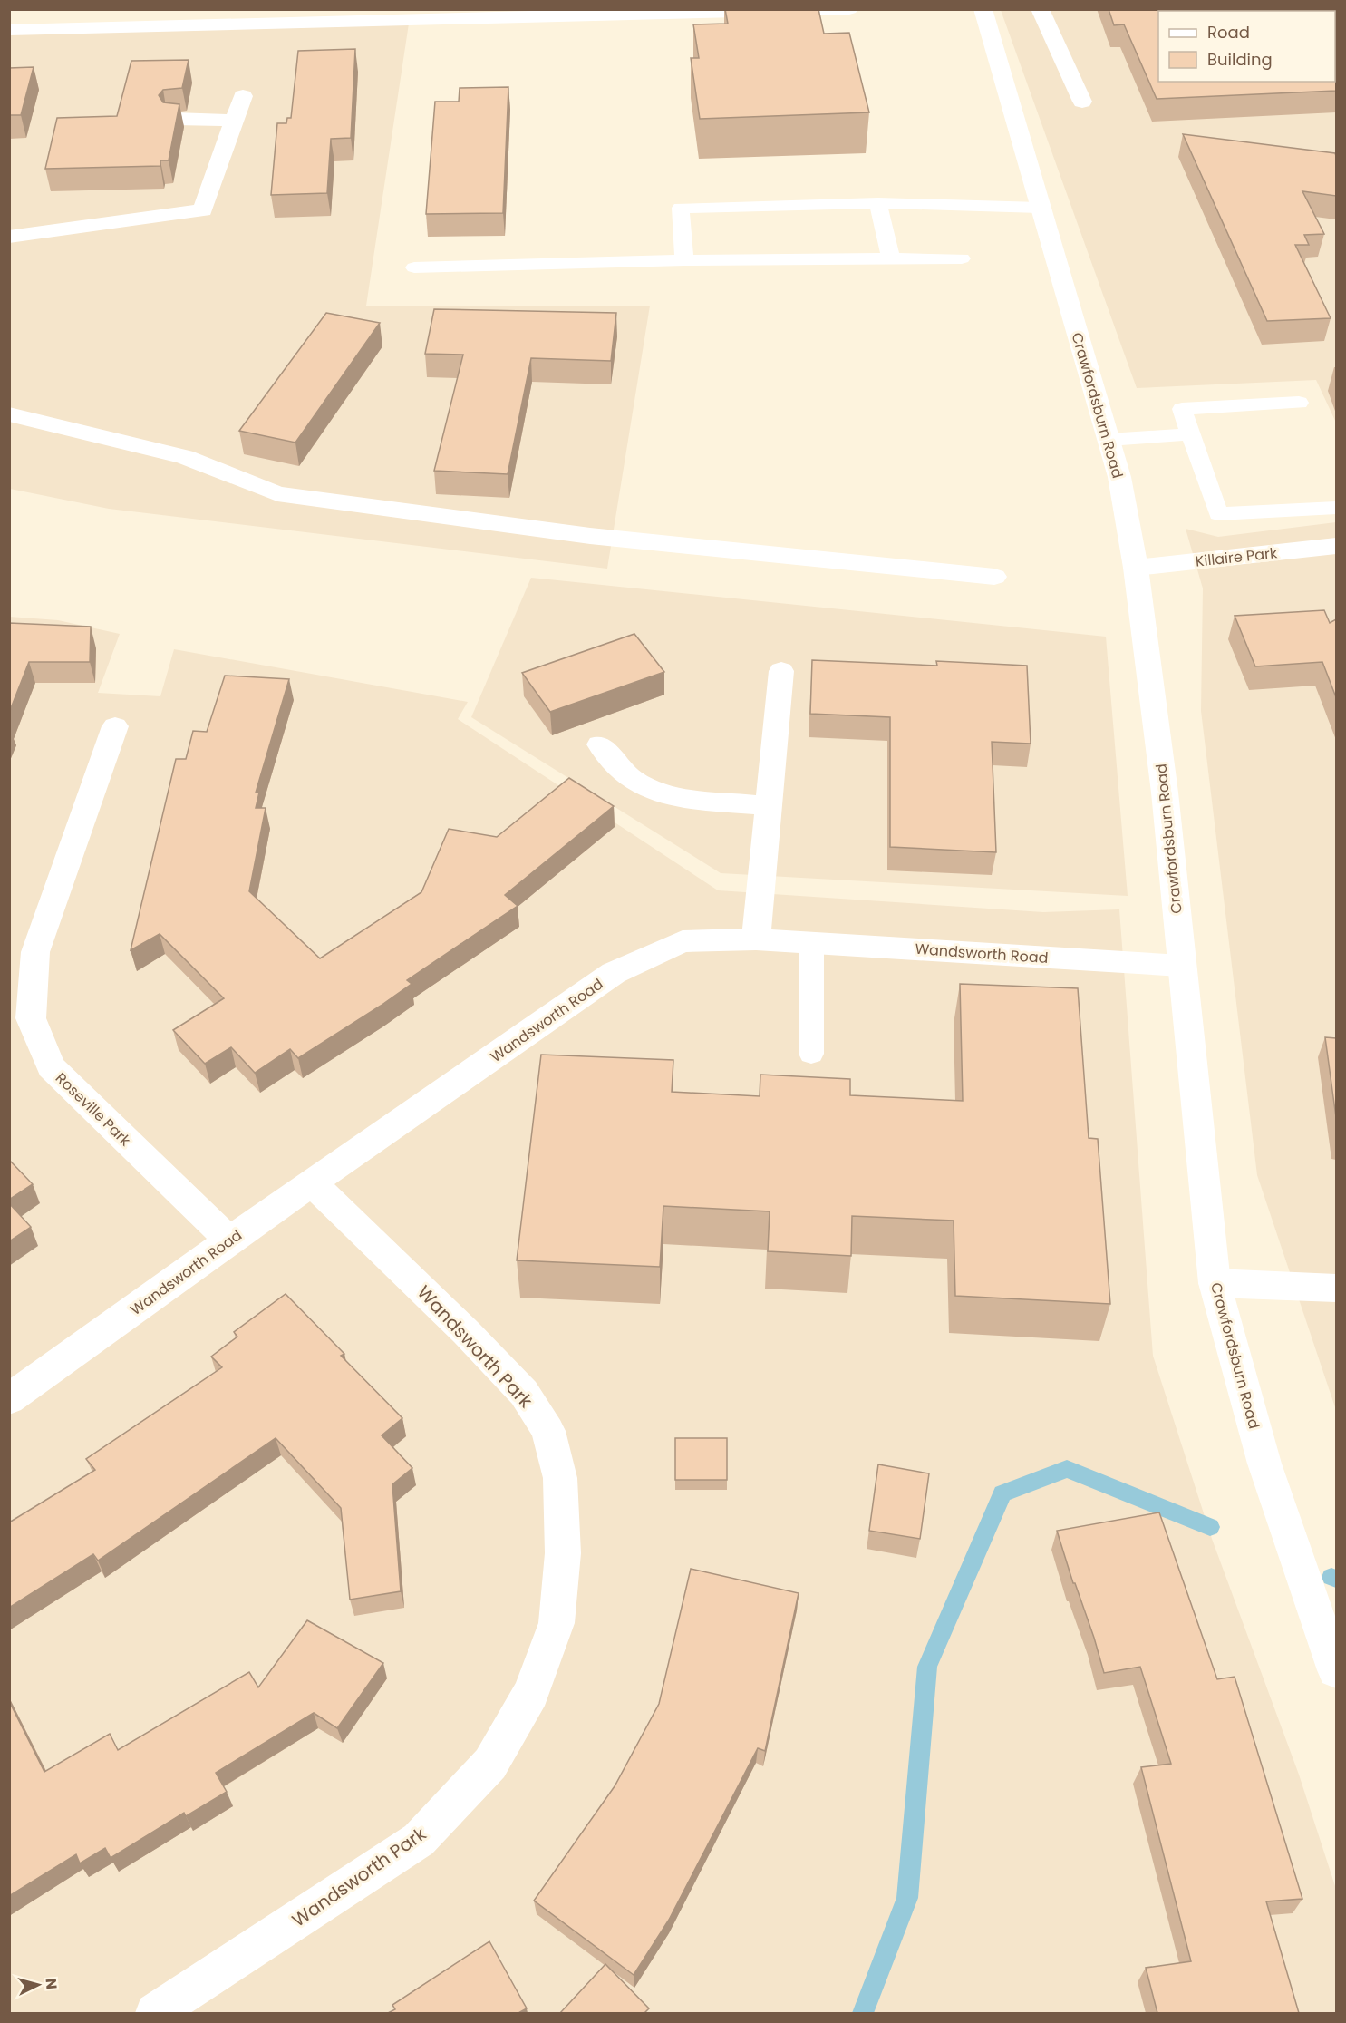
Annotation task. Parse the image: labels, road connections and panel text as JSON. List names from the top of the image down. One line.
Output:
{"streets":{"street":["Crawfordsburn Road","Killaire Park","Wandsworth Road","Roseville Park","Wandsworth Park"]},"crossings":[["Crawfordsburn Road","Killaire Park"],["Crawfordsburn Road","Wandsworth Road"],["Wandsworth Road","Roseville Park"],["Wandsworth Road","Wandsworth Park"]],"legend":["Road","Building"],"north":"right"}
